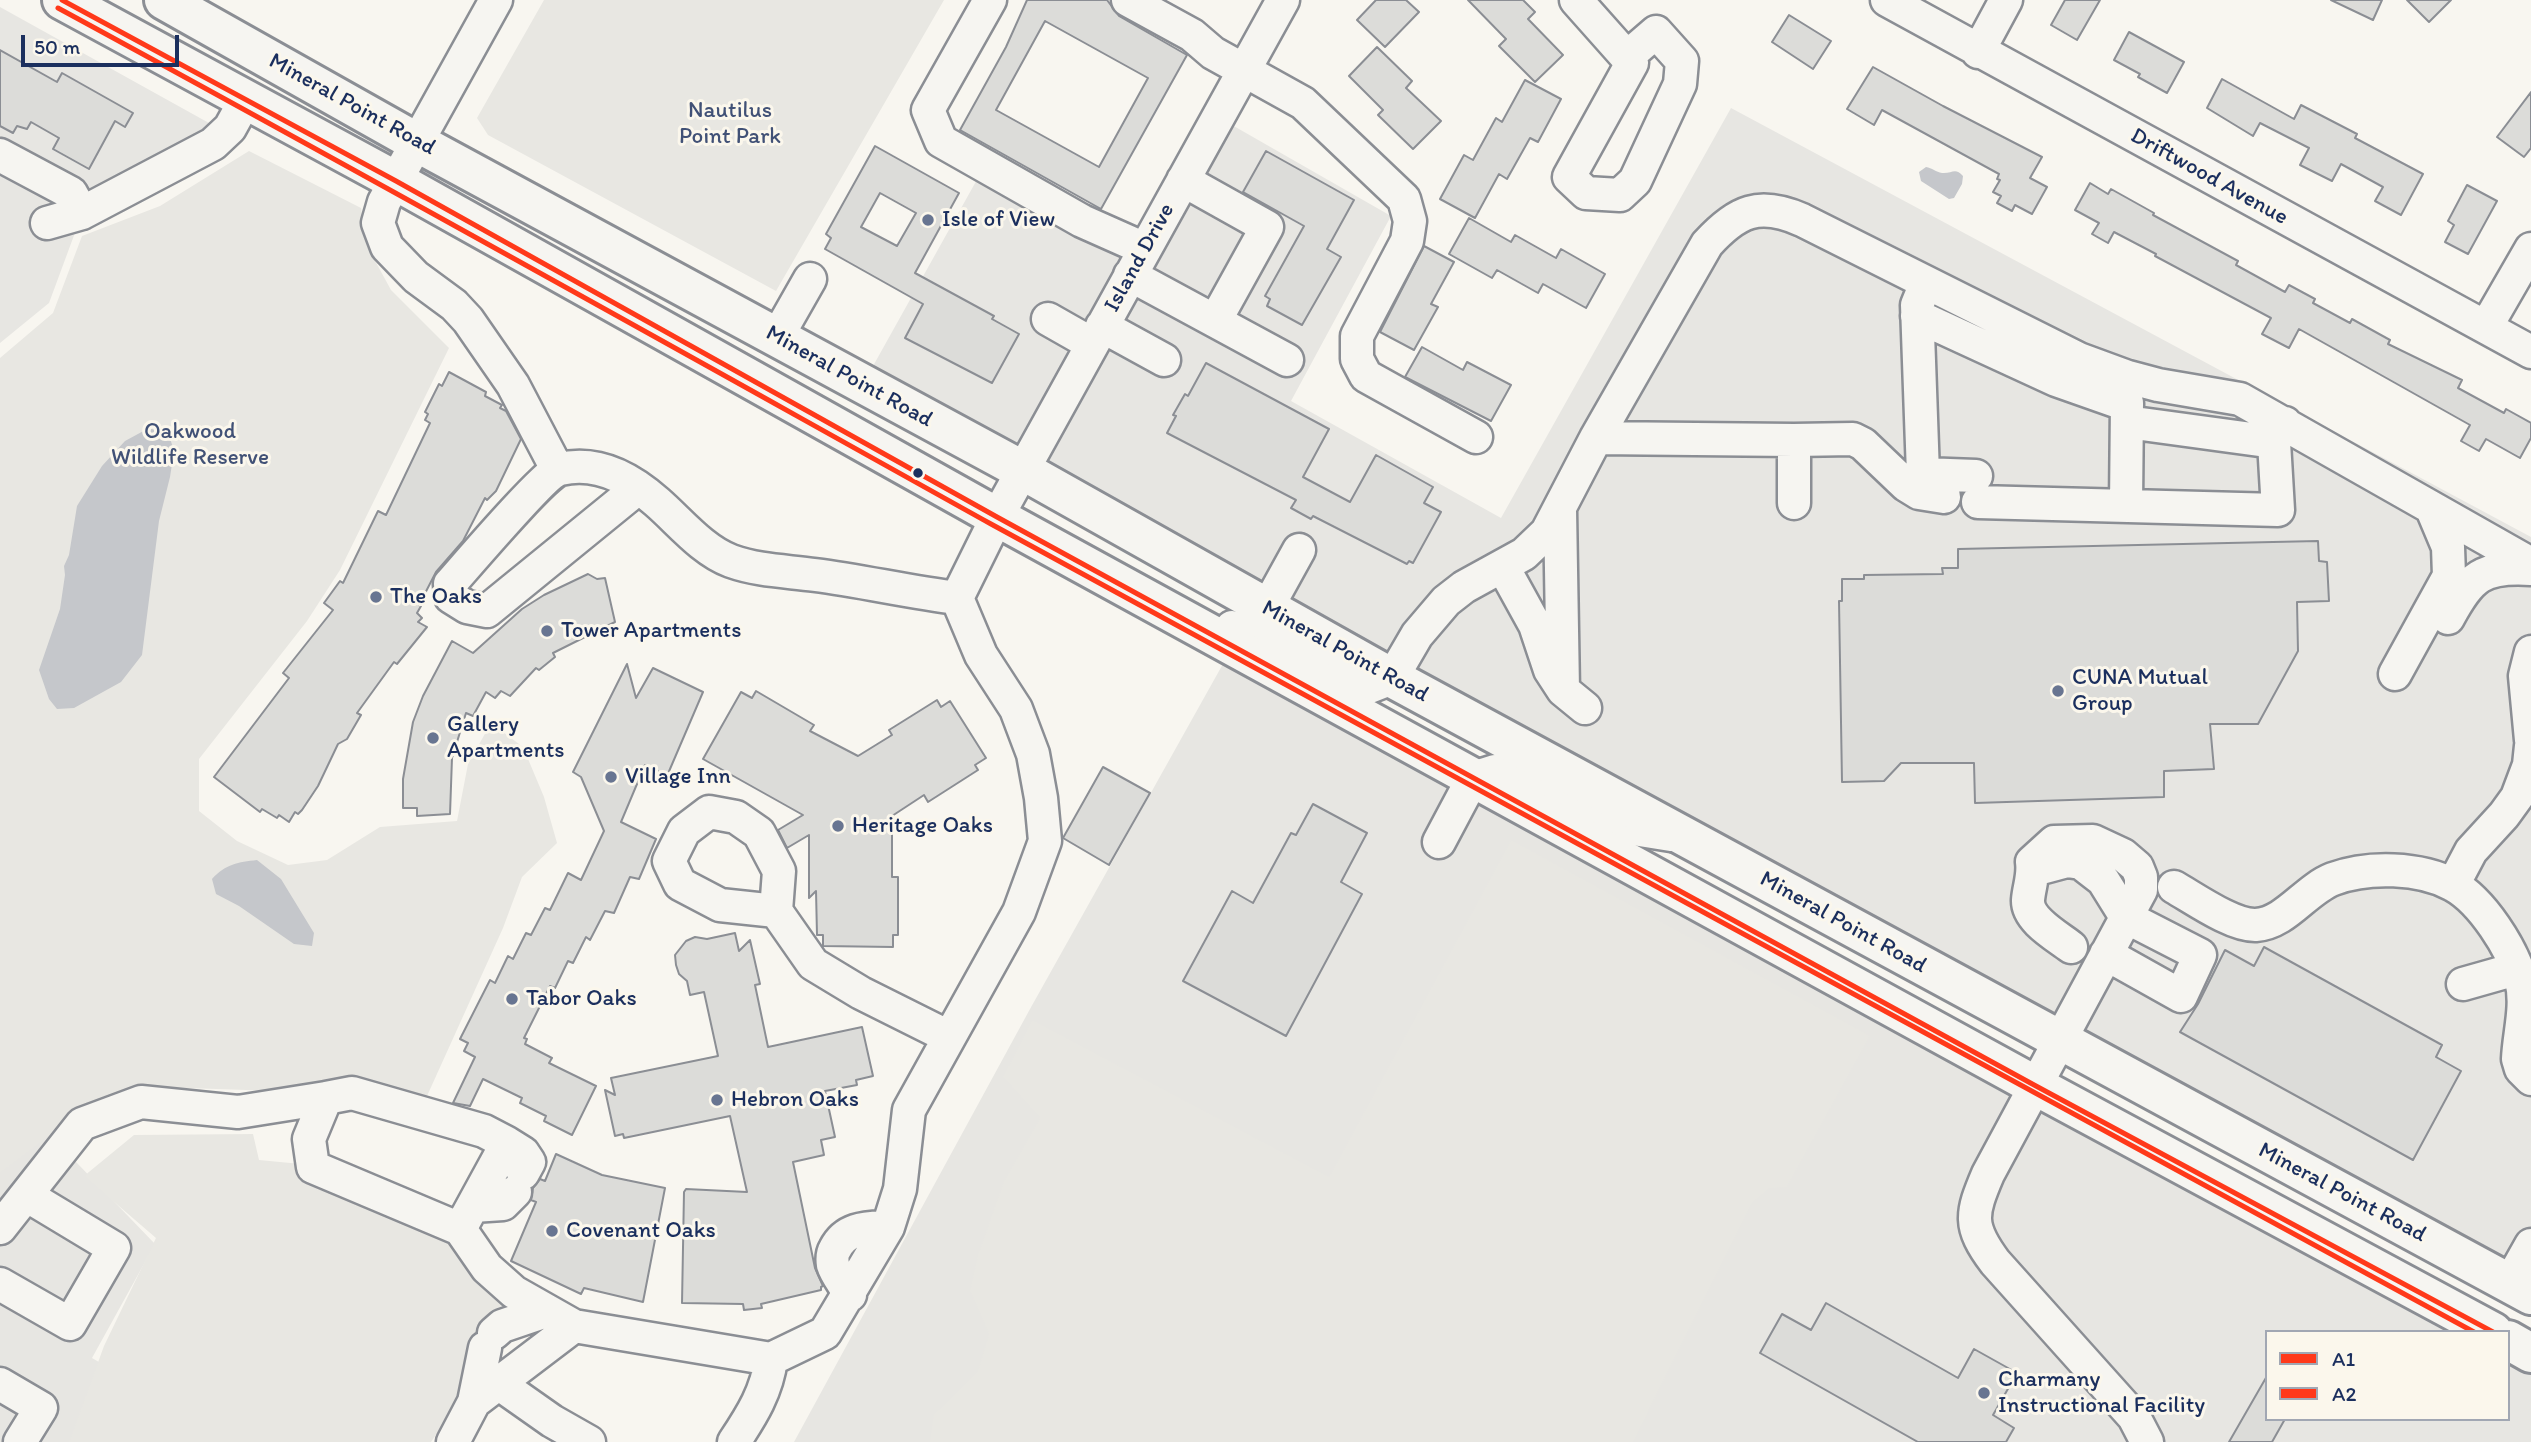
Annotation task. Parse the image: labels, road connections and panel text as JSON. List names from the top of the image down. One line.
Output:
{"streets":{"main road":["Mineral Point Road"],"street":["Driftwood Avenue","Island Drive"]},"crossings":[["Mineral Point Road","Island Drive"]],"parks":["Nautilus Point Park","Oakwood Wildlife Reserve"],"places":["Isle of View","The Oaks","Tower Apartments","CUNA Mutual Group","Gallery Apartments","Village Inn","Heritage Oaks","Tabor Oaks","Hebron Oaks","Covenant Oaks","Charmany Instructional Facility"],"lines":["transit line A1","transit line A2"],"legend":["A1","A2"],"scale_bar":"50 m"}
